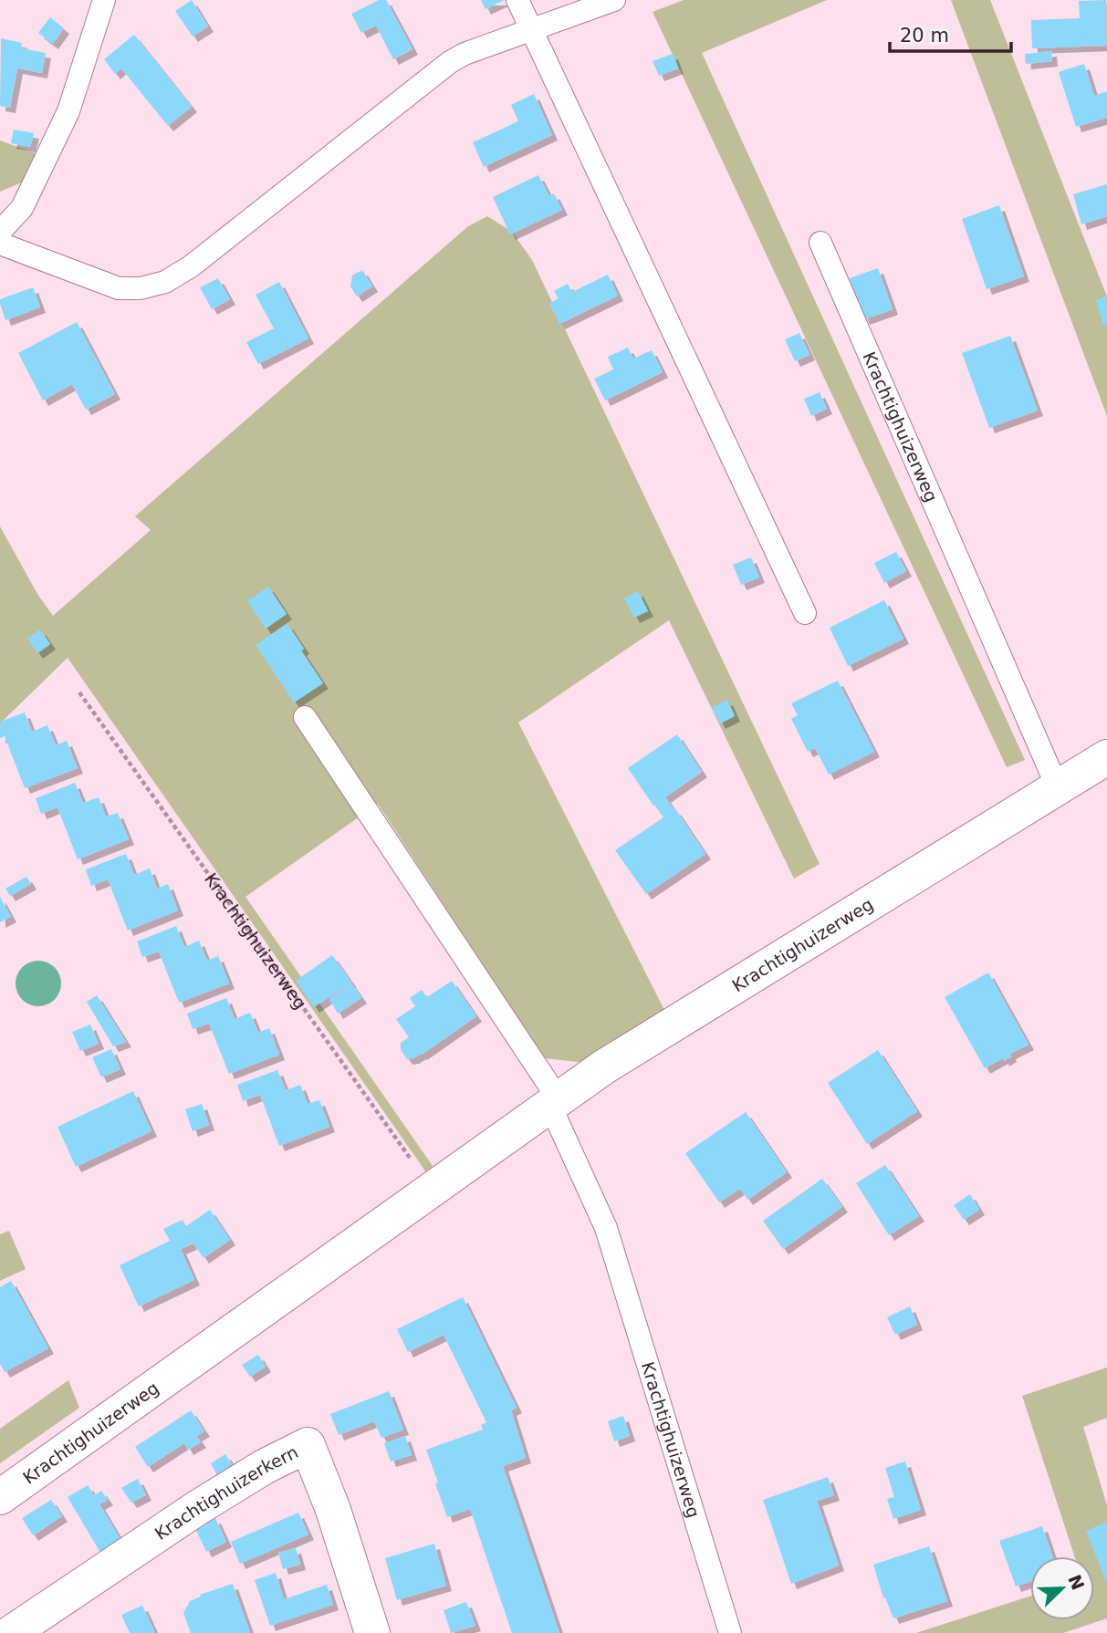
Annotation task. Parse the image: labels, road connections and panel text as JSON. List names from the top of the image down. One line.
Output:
{"streets":{"street":["Krachtighuizerweg","Krachtighuizerkern"]},"scale_bar":"20 m","north":"top right"}
